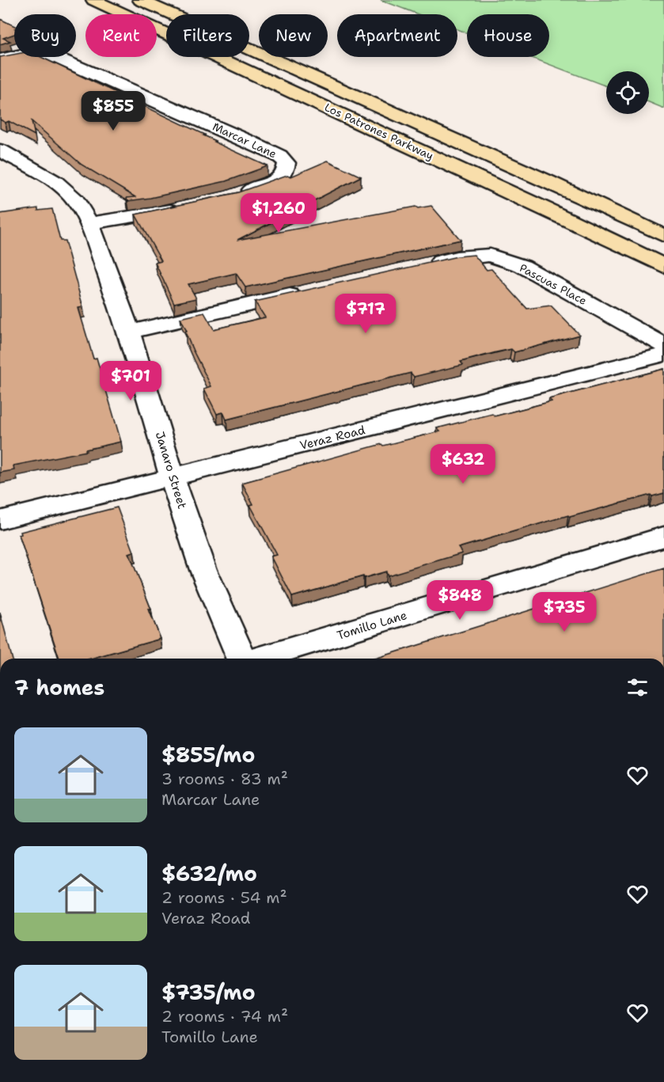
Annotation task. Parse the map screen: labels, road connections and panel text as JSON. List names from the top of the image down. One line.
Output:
{"streets":{"highway":["Los Patrones Parkway"],"street":["Marcar Lane","Pascuas Place","Veraz Road","Janaro Street","Tomillo Lane"]},"crossings":[["Veraz Road","Janaro Street"]],"page":{"chip":["Buy","Rent","Filters","New","Apartment","House"],"price":["$855","$1,260","$717","$701","$632","$848","$735"],"heading":"7 homes","list":[{"name":"$855/mo","note":"3 rooms · 83 m² · Marcar Lane"},{"name":"$632/mo","note":"2 rooms · 54 m² · Veraz Road"},{"name":"$735/mo","note":"2 rooms · 74 m² · Tomillo Lane"}]}}
